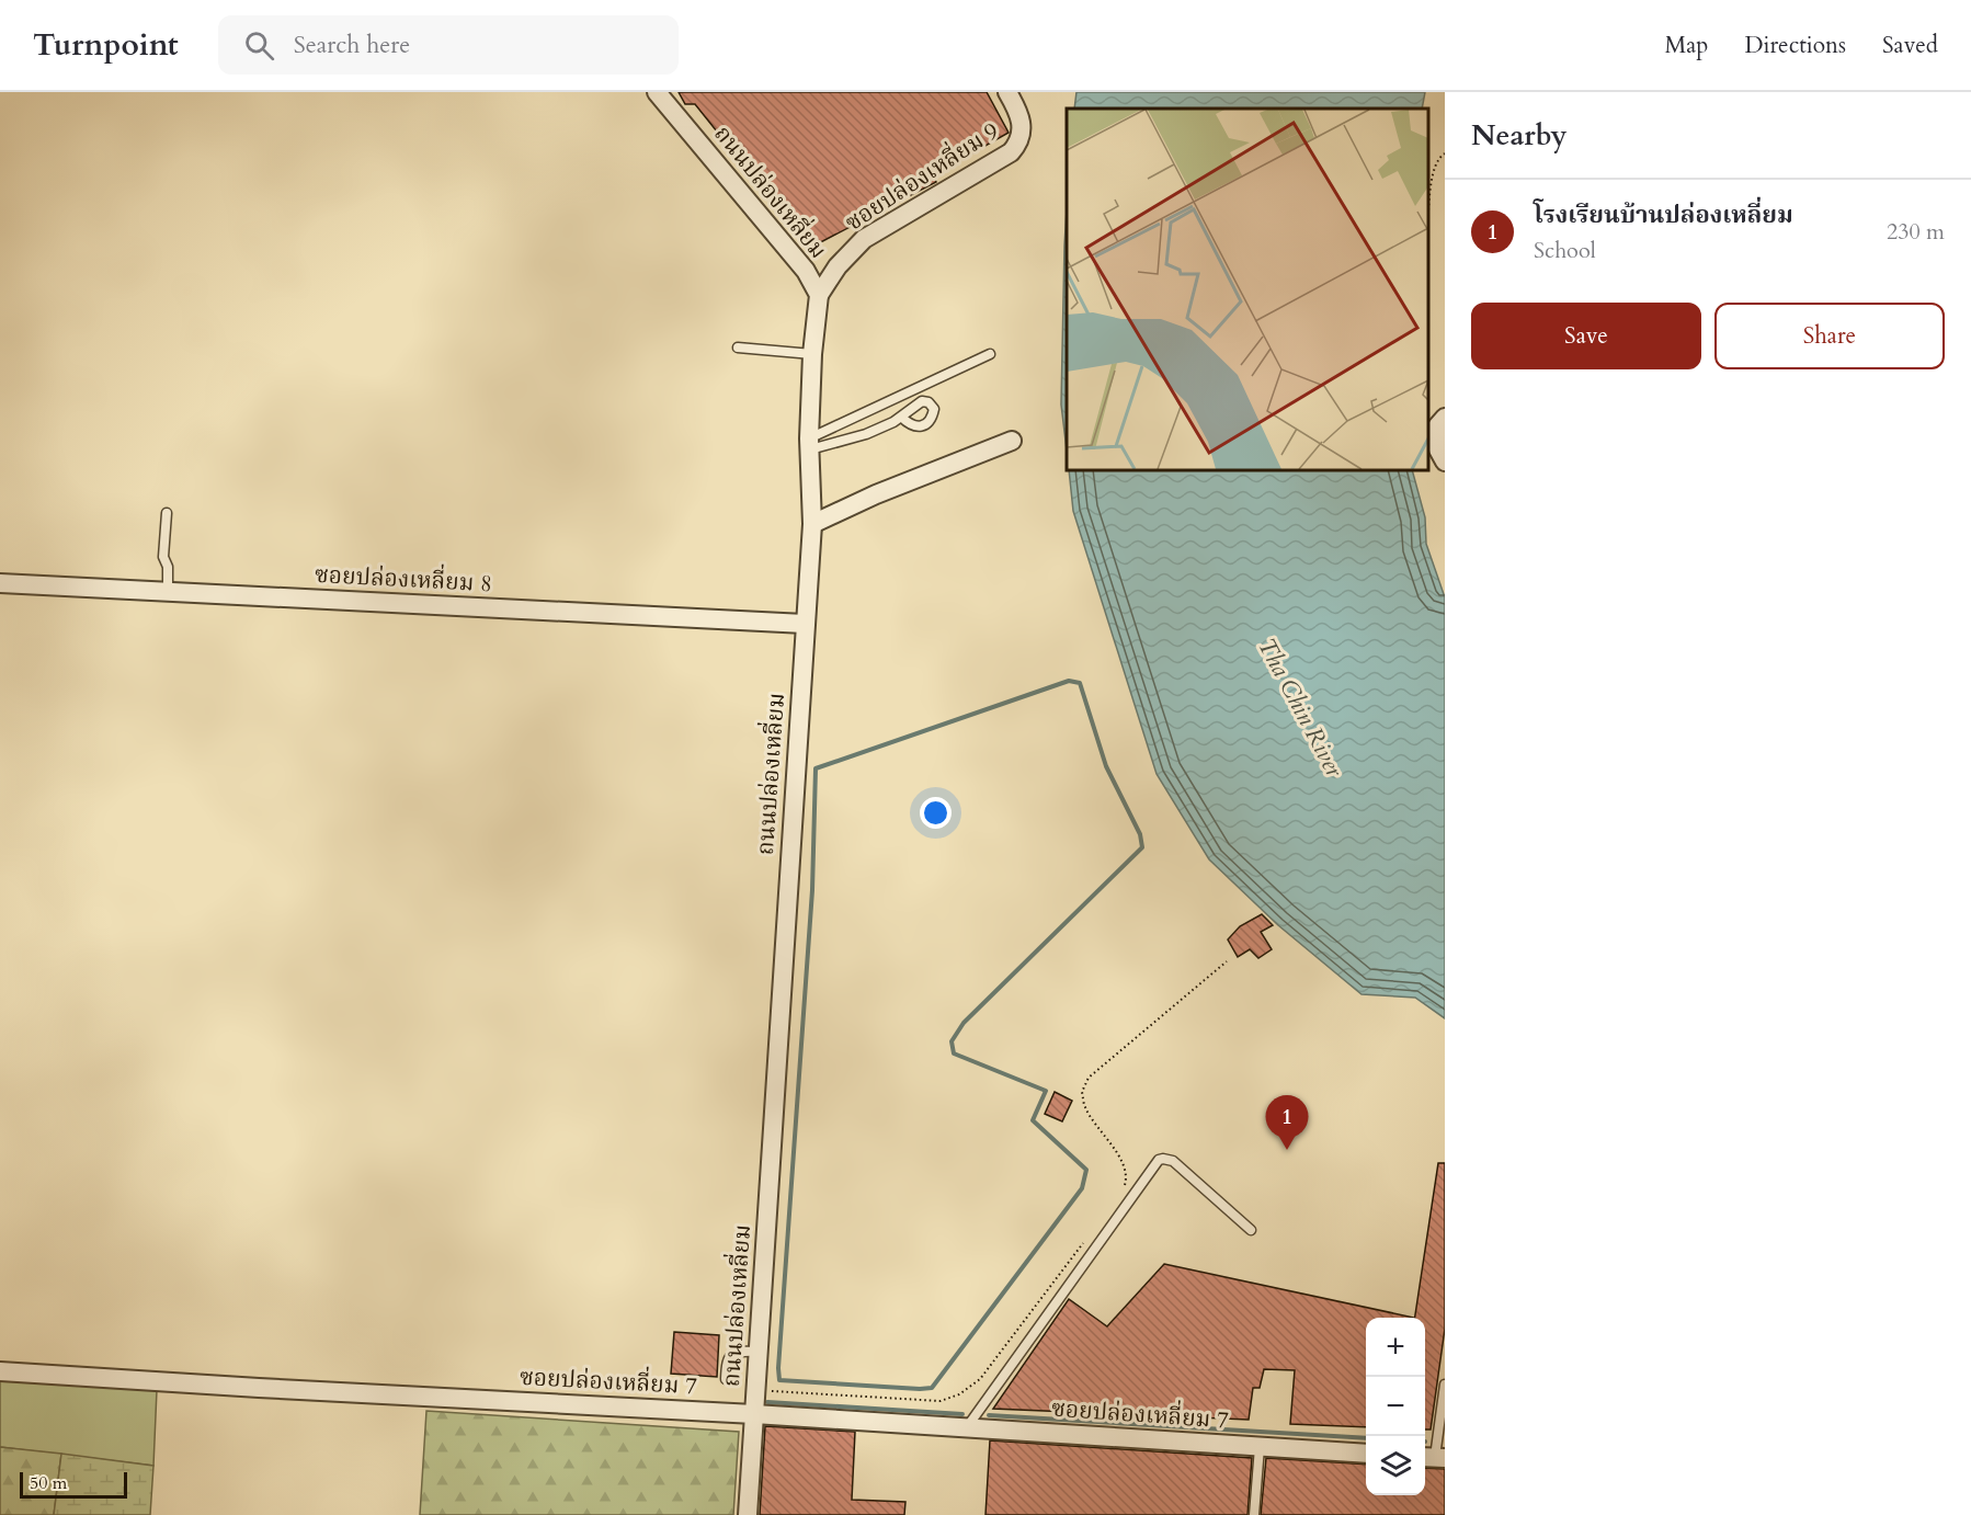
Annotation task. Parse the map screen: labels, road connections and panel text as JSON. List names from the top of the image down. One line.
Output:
{"streets":{"street":["ซอยปล่องเหลี่ยม 9","ถนนปล่องเหลี่ยม","ซอยปล่องเหลี่ยม 8","ซอยปล่องเหลี่ยม 7"]},"crossings":[["ซอยปล่องเหลี่ยม 9","ถนนปล่องเหลี่ยม"],["ถนนปล่องเหลี่ยม","ซอยปล่องเหลี่ยม 8"],["ถนนปล่องเหลี่ยม","ซอยปล่องเหลี่ยม 7"]],"water":["Tha Chin River"],"scale_bar":"50 m","page":{"header":"Turnpoint","search":"Search here","nav":["Map","Directions","Saved"],"heading":"Nearby","list":[{"mark":"1","name":"โรงเรียนบ้านปล่องเหลี่ยม","note":"School","value":"230 m"}],"buttons":["Save","Share"],"pins":"1","map_buttons":["+","−"],"scale":"50 m"}}
